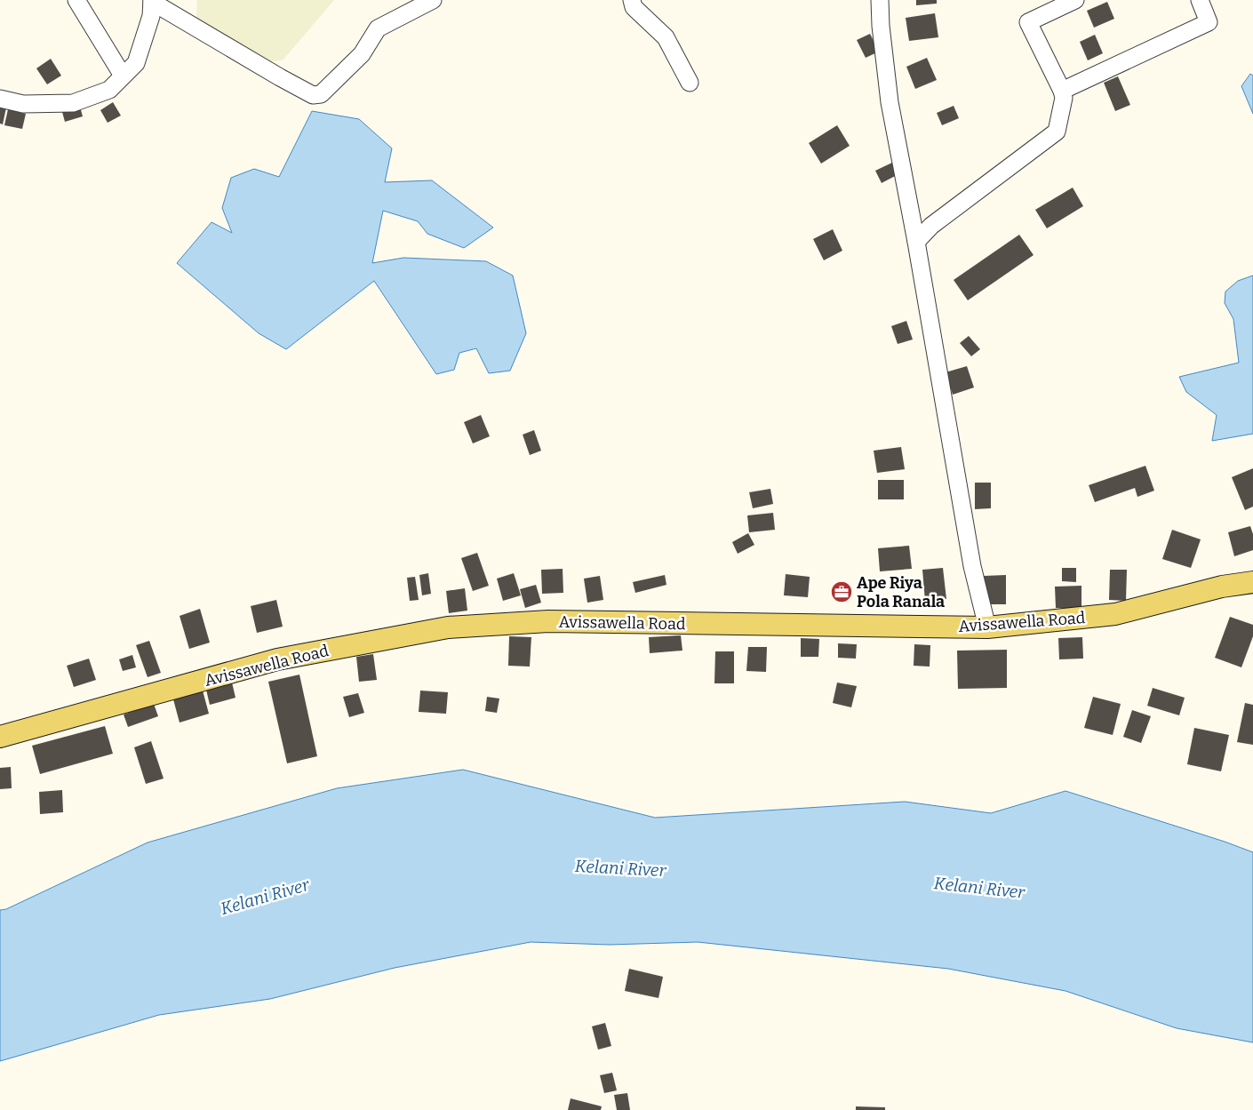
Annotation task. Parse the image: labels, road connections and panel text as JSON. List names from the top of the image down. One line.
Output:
{"streets":{"main road":["Avissawella Road"]},"water":["Kelani River"],"places":{"office":["Ape Riya Pola Ranala"]}}
